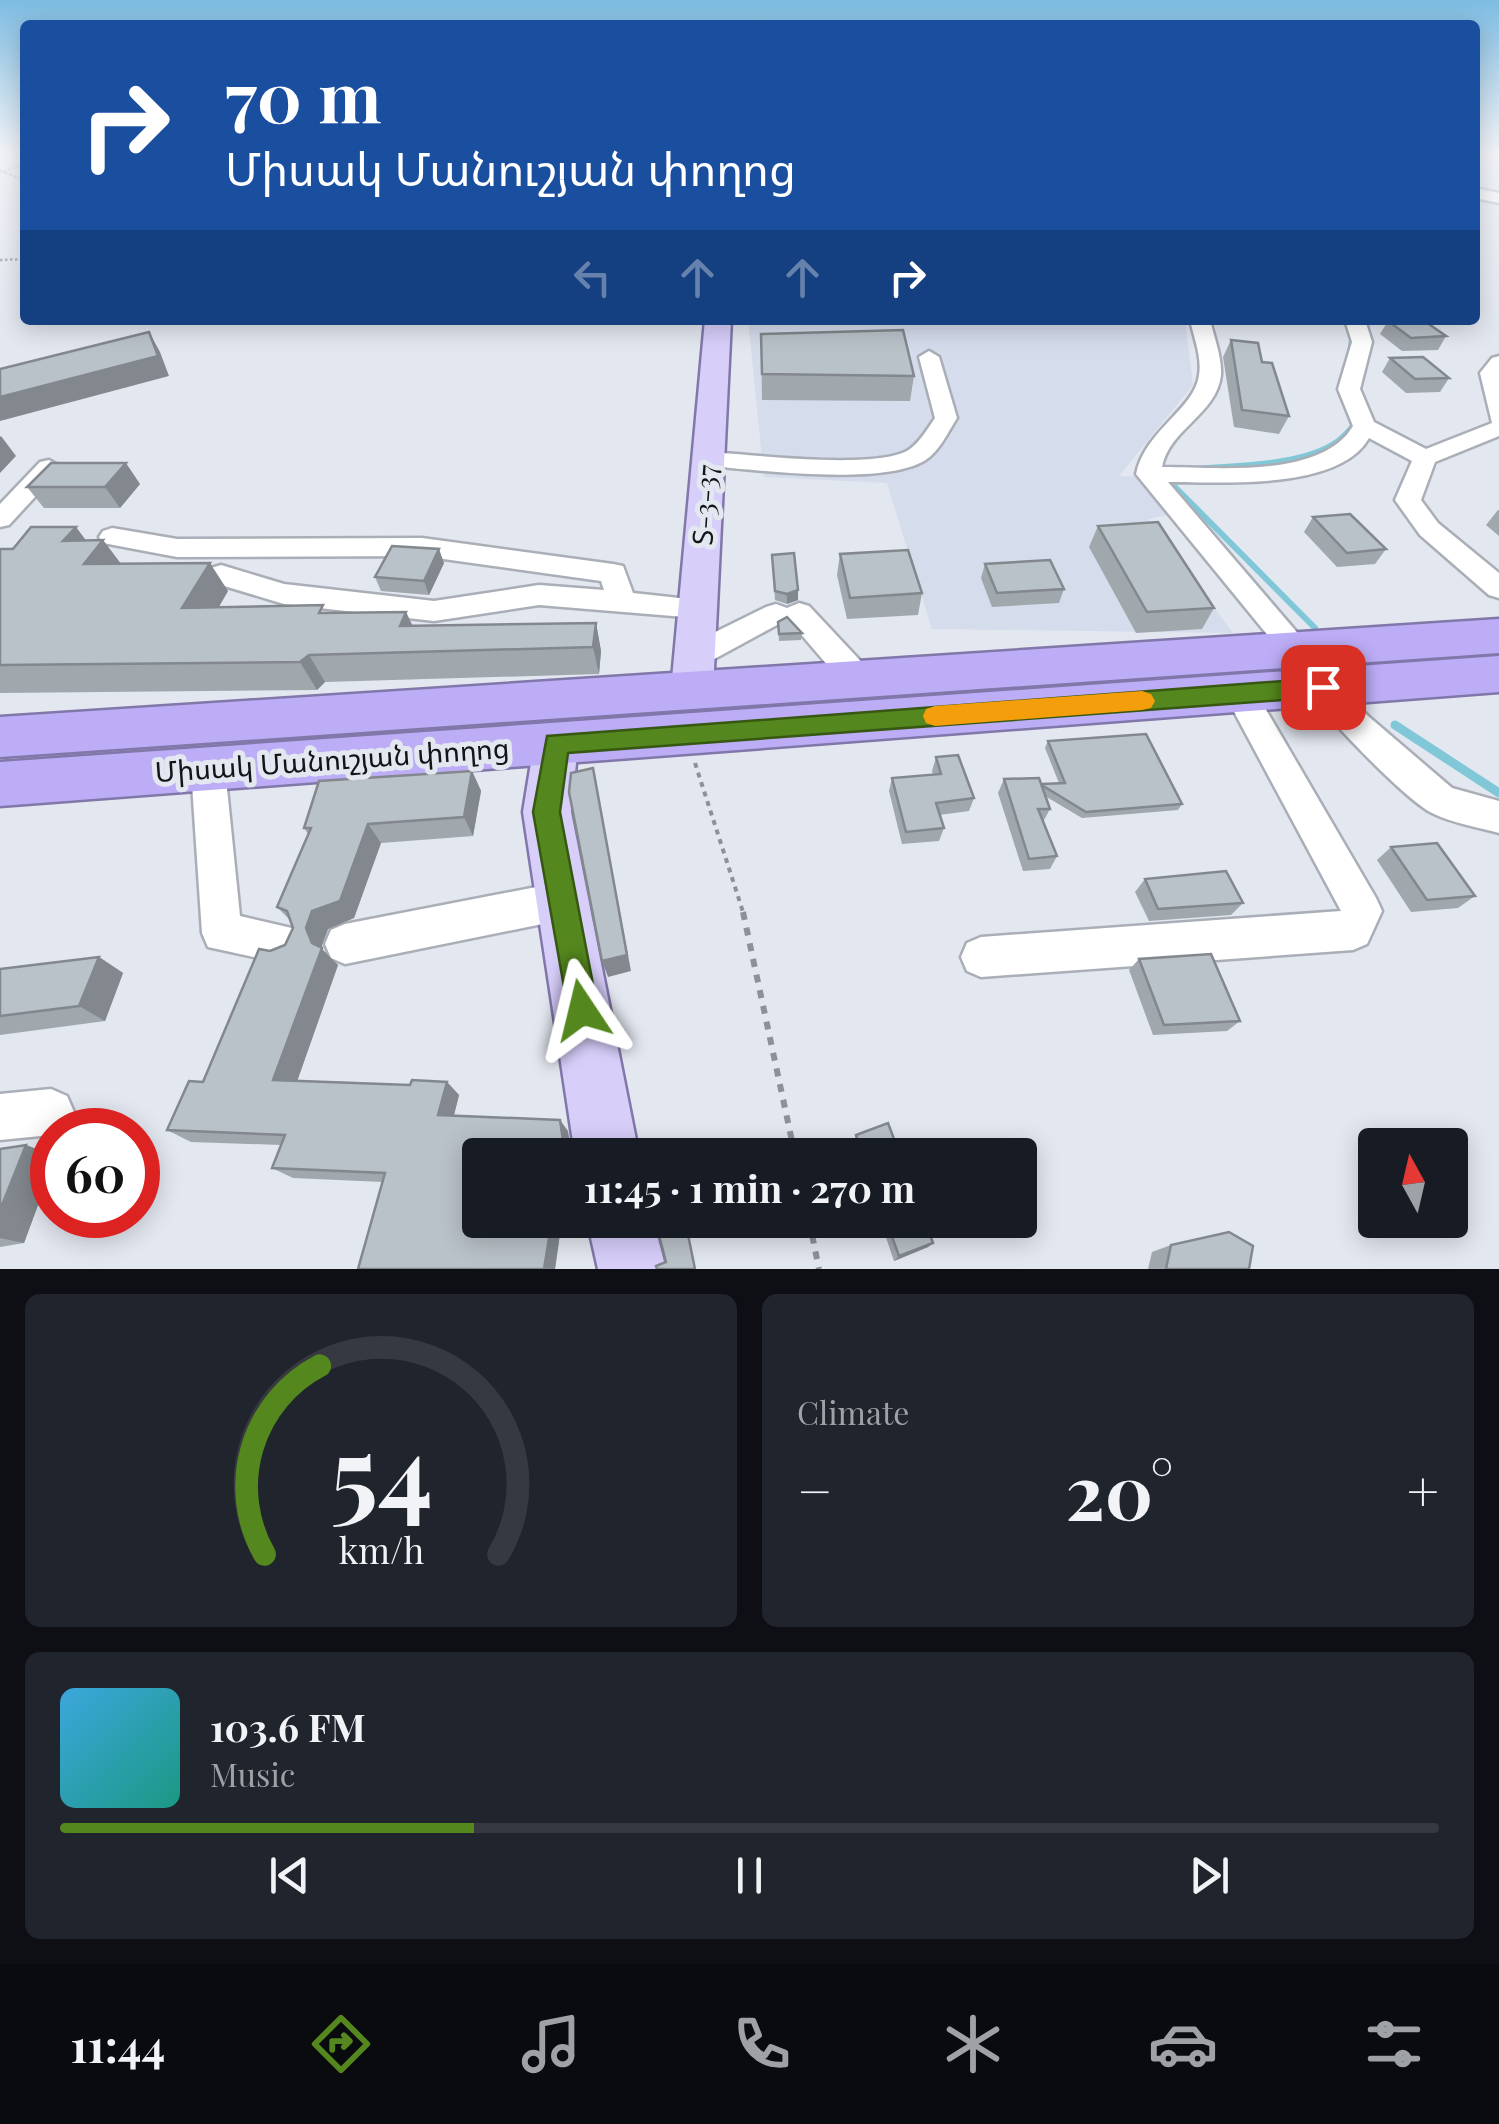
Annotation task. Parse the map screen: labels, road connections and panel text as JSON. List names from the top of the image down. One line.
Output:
{"streets":{"highway":["Միսակ Մանուշյան փողոց"],"main road":["Տ-3-37"]},"crossings":[["Տ-3-37","Միսակ Մանուշյան փողոց"]],"north":"top","page":{"turn":["70 m","Միսակ Մանուշյան փողոց"],"limit":"60","trip":"11:45 · 1 min · 270 m","tile":"Climate","heat":["−","20°","+"],"song":["103.6 FM","Music"],"tabs":"11:44","gauge":["54","km/h"]}}
